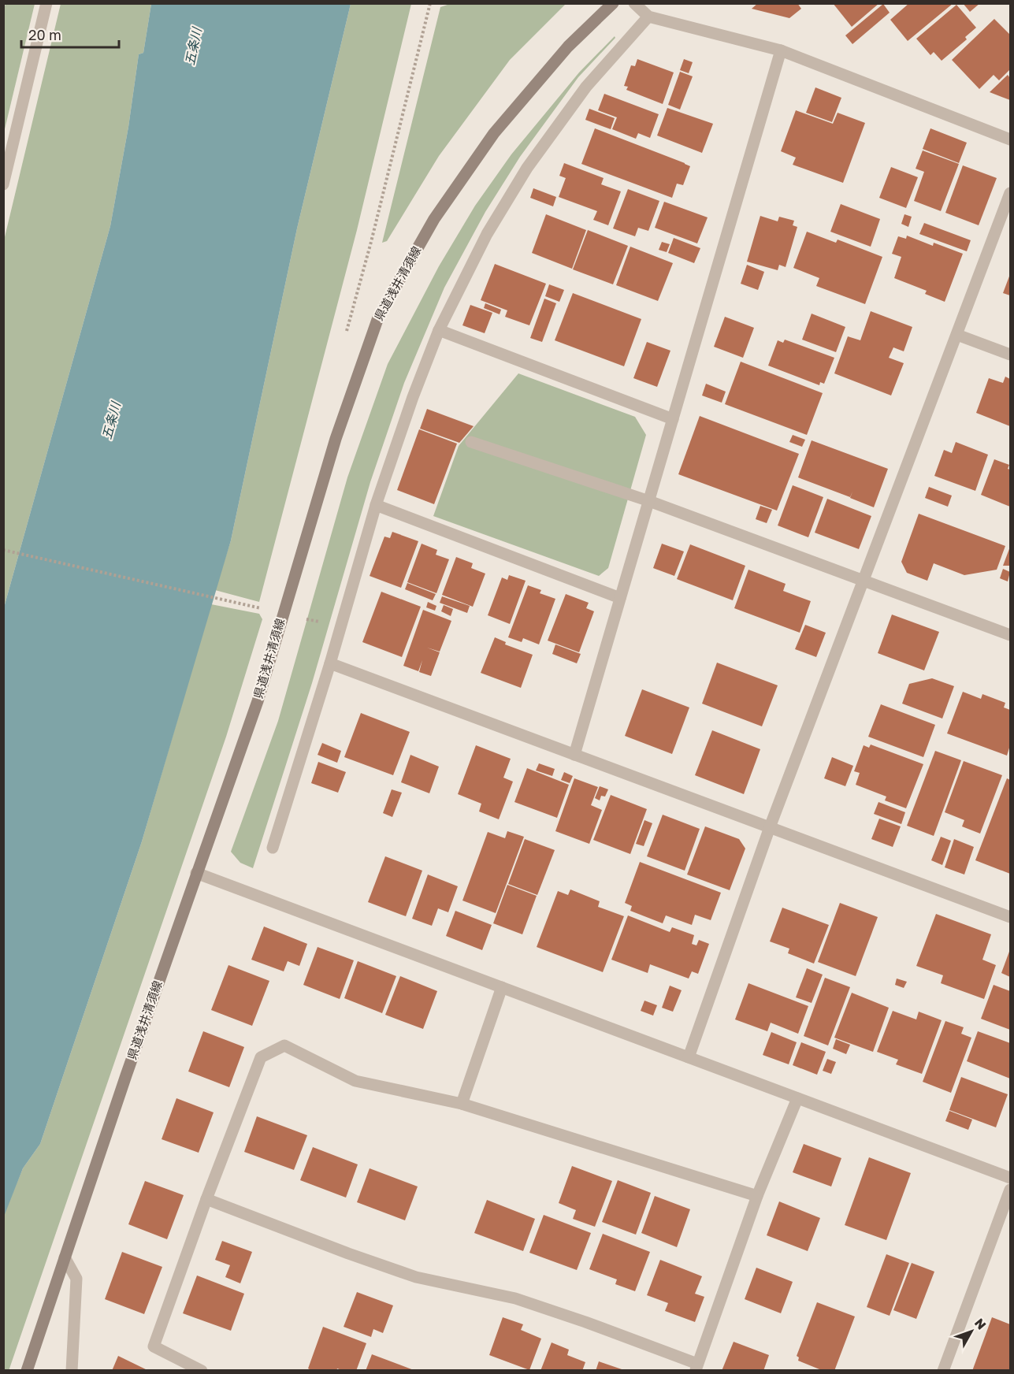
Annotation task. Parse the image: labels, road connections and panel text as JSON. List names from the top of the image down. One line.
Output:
{"streets":{"main road":["県道浅井清須線"]},"water":["五条川"],"scale_bar":"20 m","north":"top right"}
